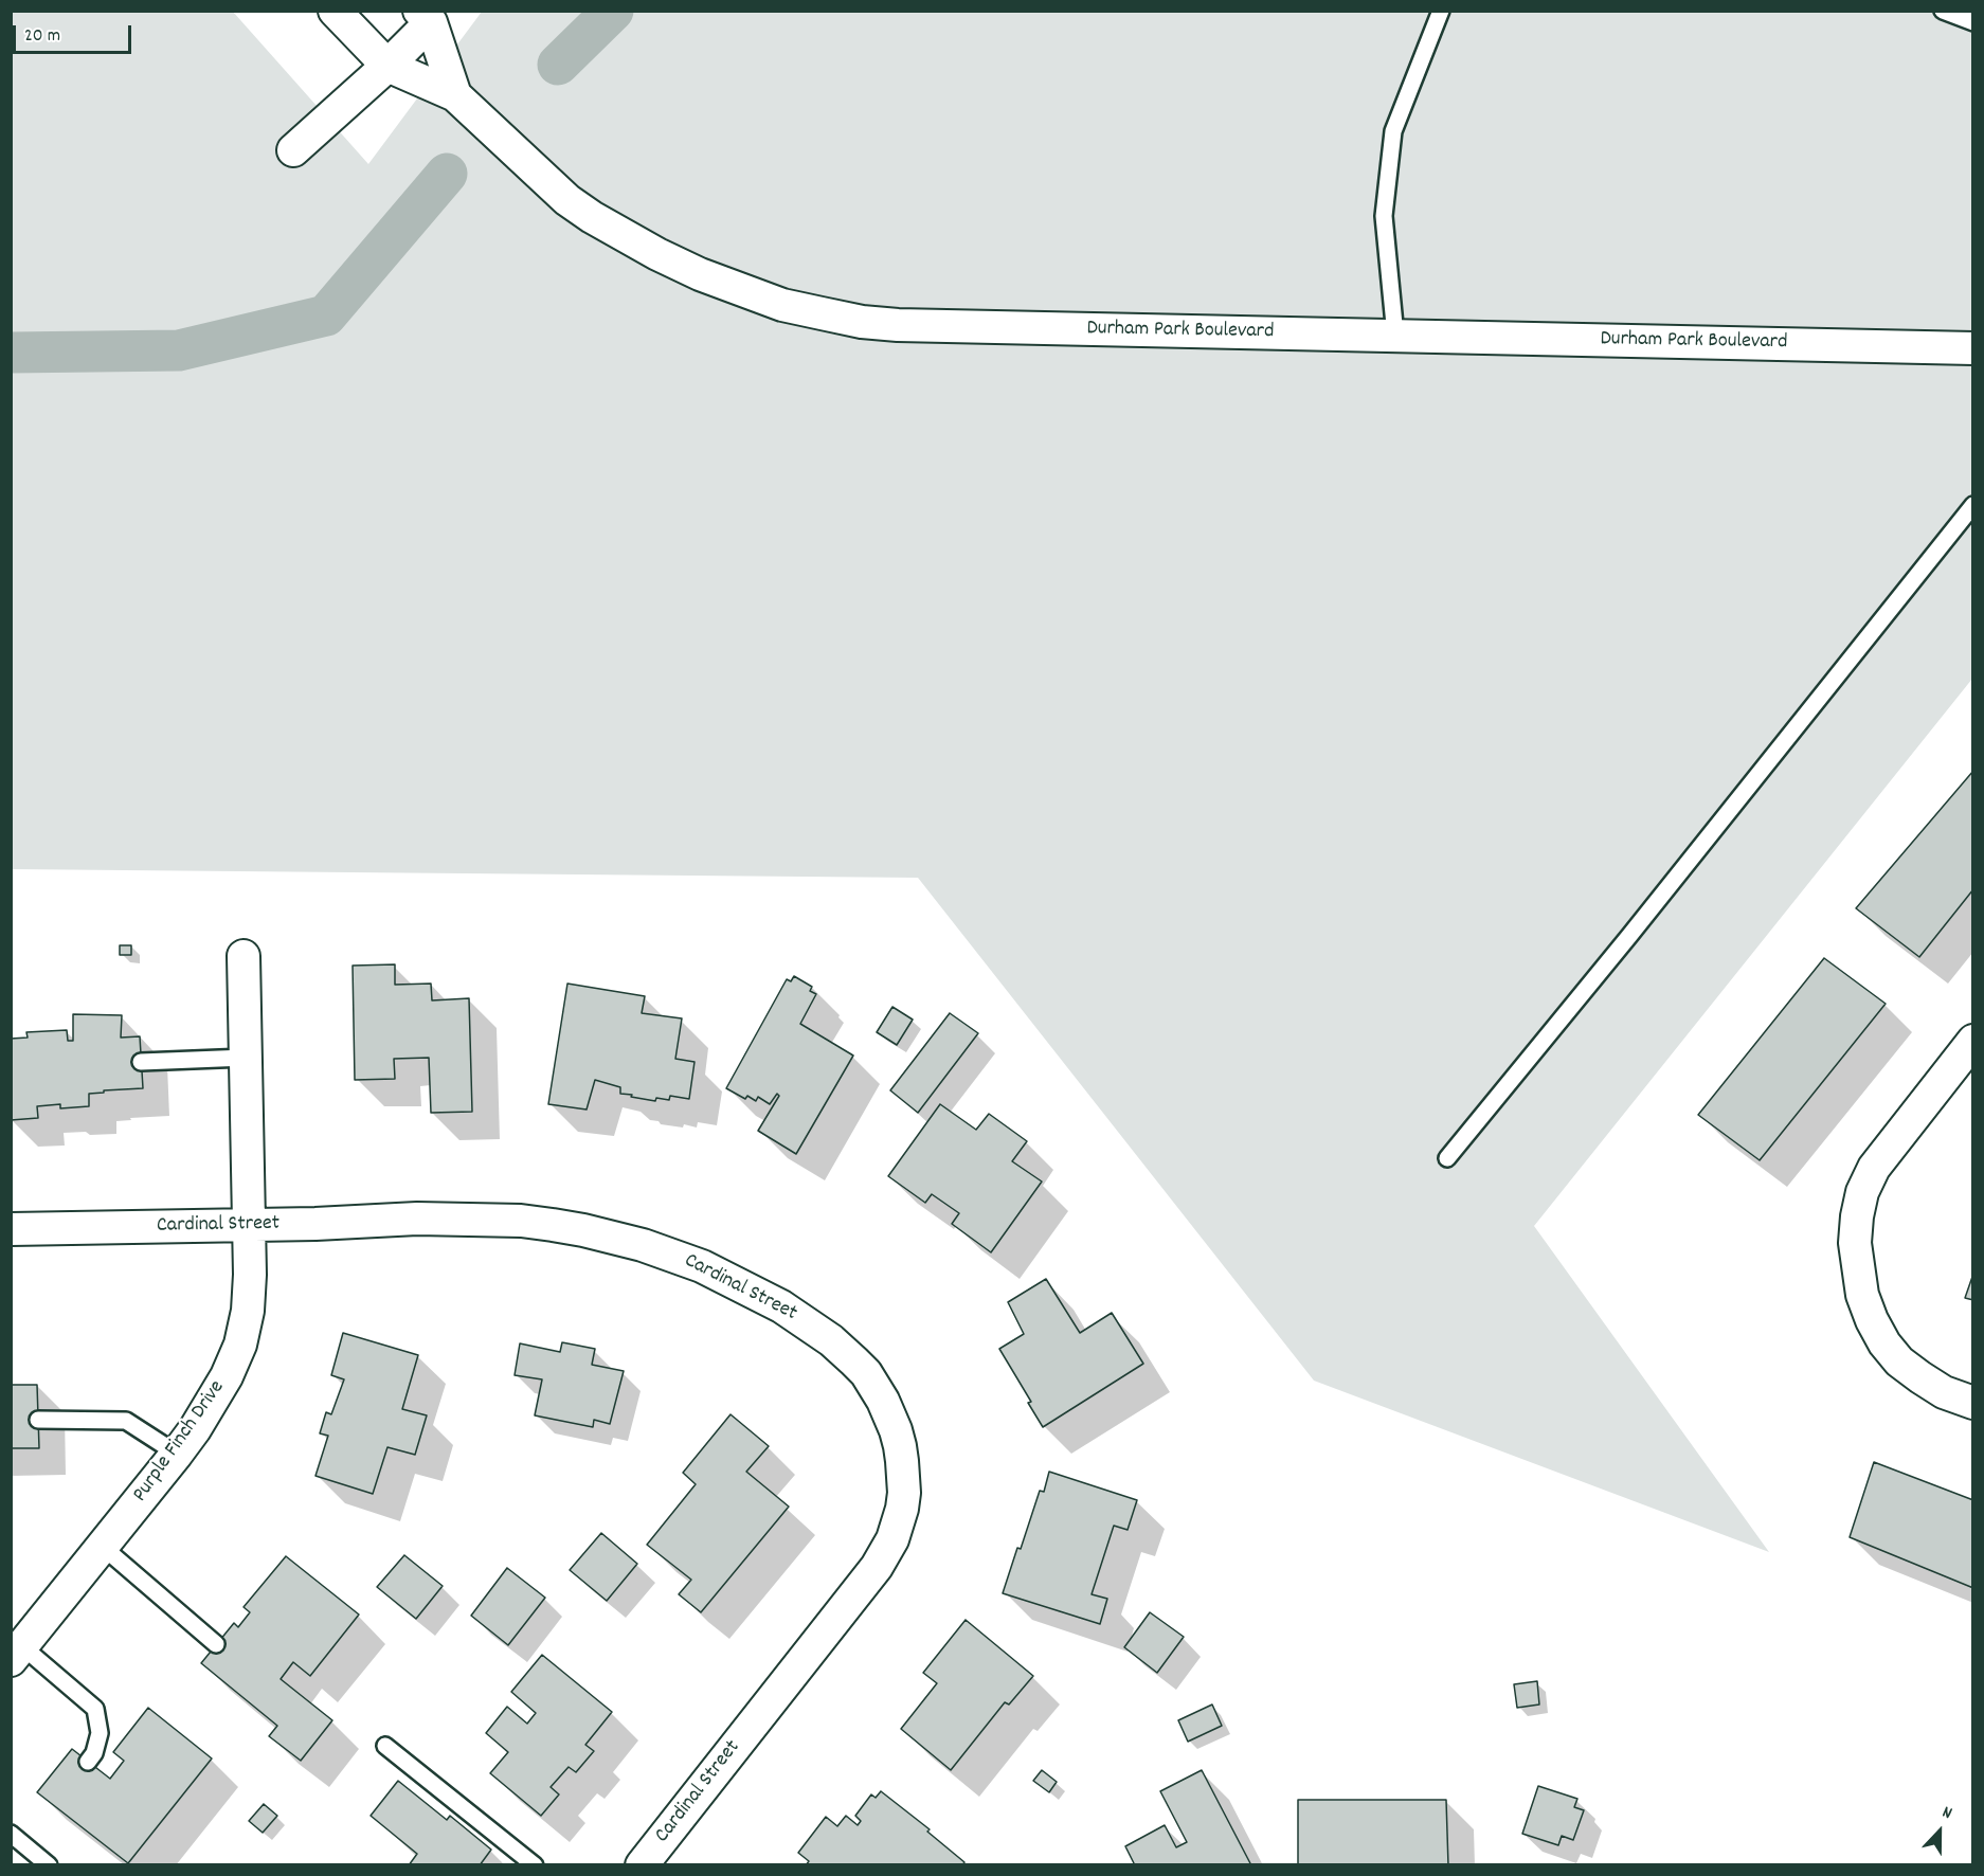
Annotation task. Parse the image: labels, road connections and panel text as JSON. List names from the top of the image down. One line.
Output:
{"streets":{"street":["Durham Park Boulevard","Cardinal Street","Purple Finch Drive"]},"crossings":[["Cardinal Street","Purple Finch Drive"]],"scale_bar":"20 m","north":"top"}
